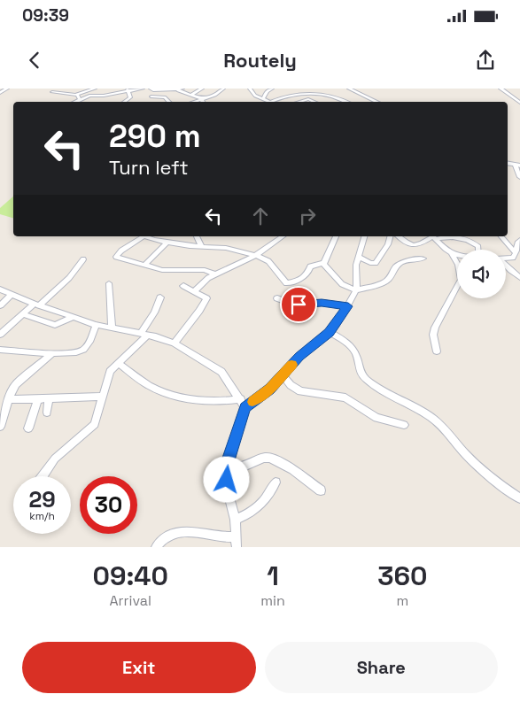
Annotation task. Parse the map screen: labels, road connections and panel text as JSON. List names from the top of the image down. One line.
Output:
{"page":{"status":"09:39","header":"Routely","turn":["290 m","Turn left"],"speed":"29 km/h","limit":"30","eta":["09:40","Arrival","1","min","360","m"],"buttons":["Exit","Share"]}}
